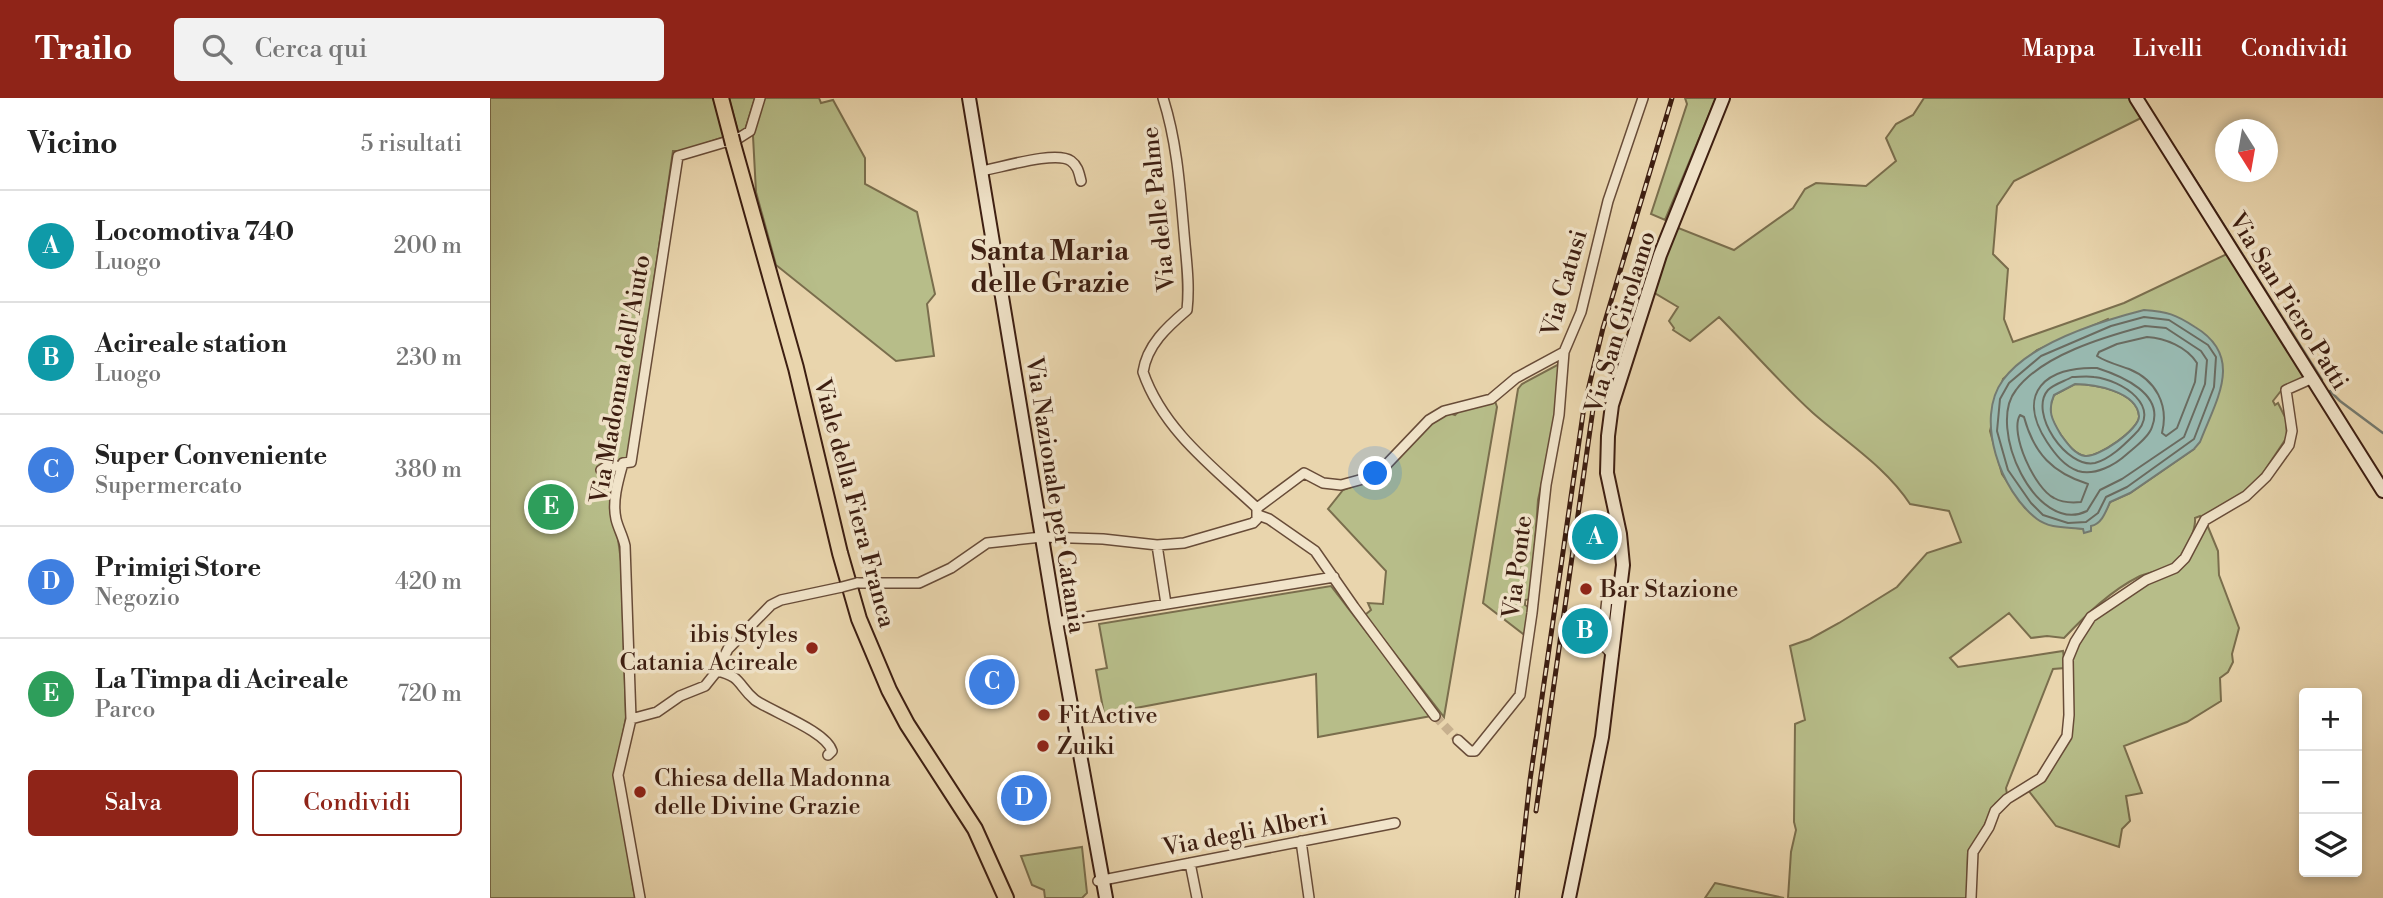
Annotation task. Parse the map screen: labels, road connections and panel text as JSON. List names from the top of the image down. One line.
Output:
{"streets":{"main road":["Viale della Fiera Franca"],"street":["Via delle Palme","Via Catusi","Via San Piero Patti","Via San Girolamo","Via Madonna dell'Aiuto","Via Nazionale per Catania","Via Ponte","Via degli Alberi"]},"crossings":[["Via delle Palme","Via Catusi"],["Via Catusi","Via Nazionale per Catania"],["Via Catusi","Via Ponte"],["Via Nazionale per Catania","Via degli Alberi"]],"districts":["Santa Maria delle Grazie"],"places":["Bar Stazione","ibis Styles Catania Acireale","FitActive","Zuiki","Chiesa della Madonna delle Divine Grazie"],"north":"bottom","page":{"header":"Trailo","search":"Cerca qui","nav":["Mappa","Livelli","Condividi"],"heading":["Vicino","5 risultati"],"list":[{"mark":"A","name":"Locomotiva 740","note":"Luogo","value":"200 m"},{"mark":"B","name":"Acireale station","note":"Luogo","value":"230 m"},{"mark":"C","name":"Super Conveniente","note":"Supermercato","value":"380 m"},{"mark":"D","name":"Primigi Store","note":"Negozio","value":"420 m"},{"mark":"E","name":"La Timpa di Acireale","note":"Parco","value":"720 m"}],"pins":["E","A","B","C","D"],"map_buttons":["+","−"],"buttons":["Salva","Condividi"]}}
